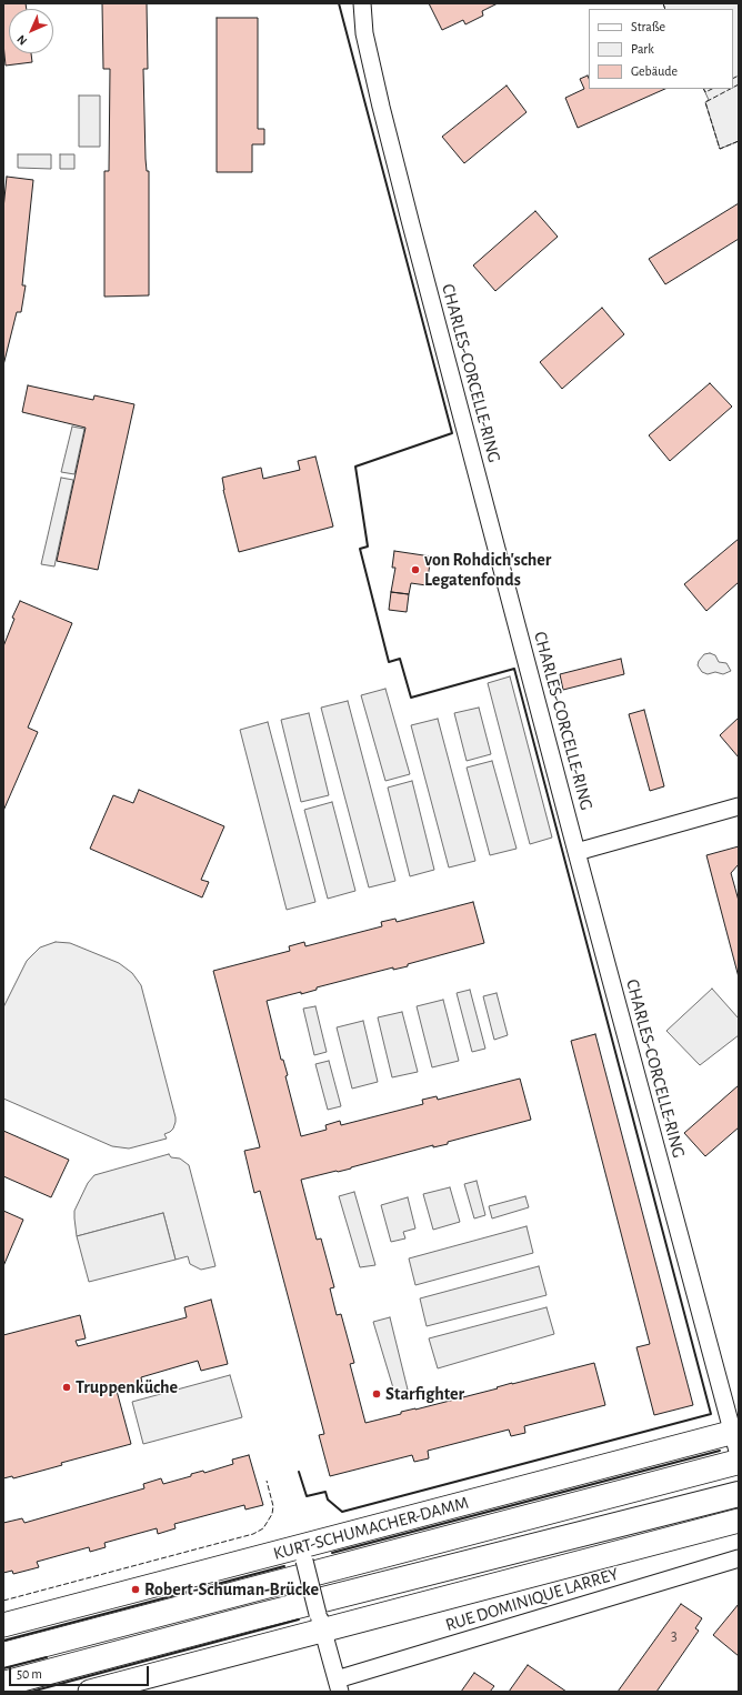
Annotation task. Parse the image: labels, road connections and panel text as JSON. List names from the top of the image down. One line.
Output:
{"streets":{"main road":["KURT-SCHUMACHER-DAMM"],"street":["CHARLES-CORCELLE-RING","RUE DOMINIQUE LARREY"]},"crossings":[["CHARLES-CORCELLE-RING","KURT-SCHUMACHER-DAMM"]],"places":["von Rohdich'scher Legatenfonds","Truppenküche","Starfighter","Robert-Schuman-Brücke"],"house_numbers":["3"],"legend":["Straße","Park","Gebäude"],"scale_bar":"50 m","north":"bottom left"}
